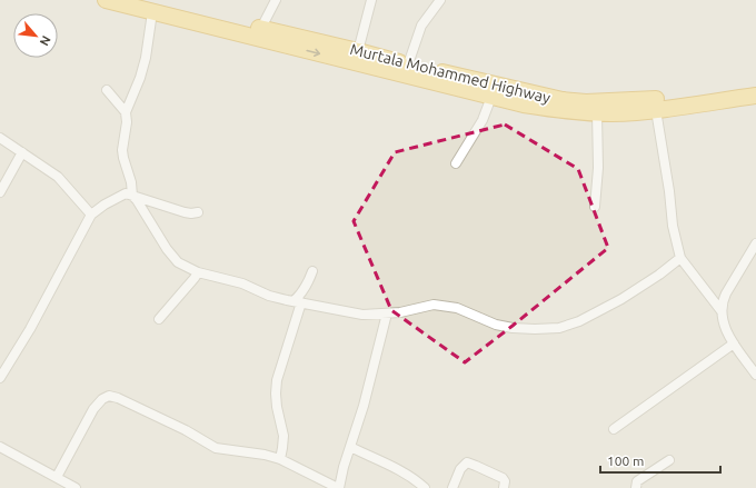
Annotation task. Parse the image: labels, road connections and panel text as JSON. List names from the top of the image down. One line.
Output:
{"streets":{"highway":["Murtala Mohammed Highway"]},"scale_bar":"100 m","north":"bottom right"}
